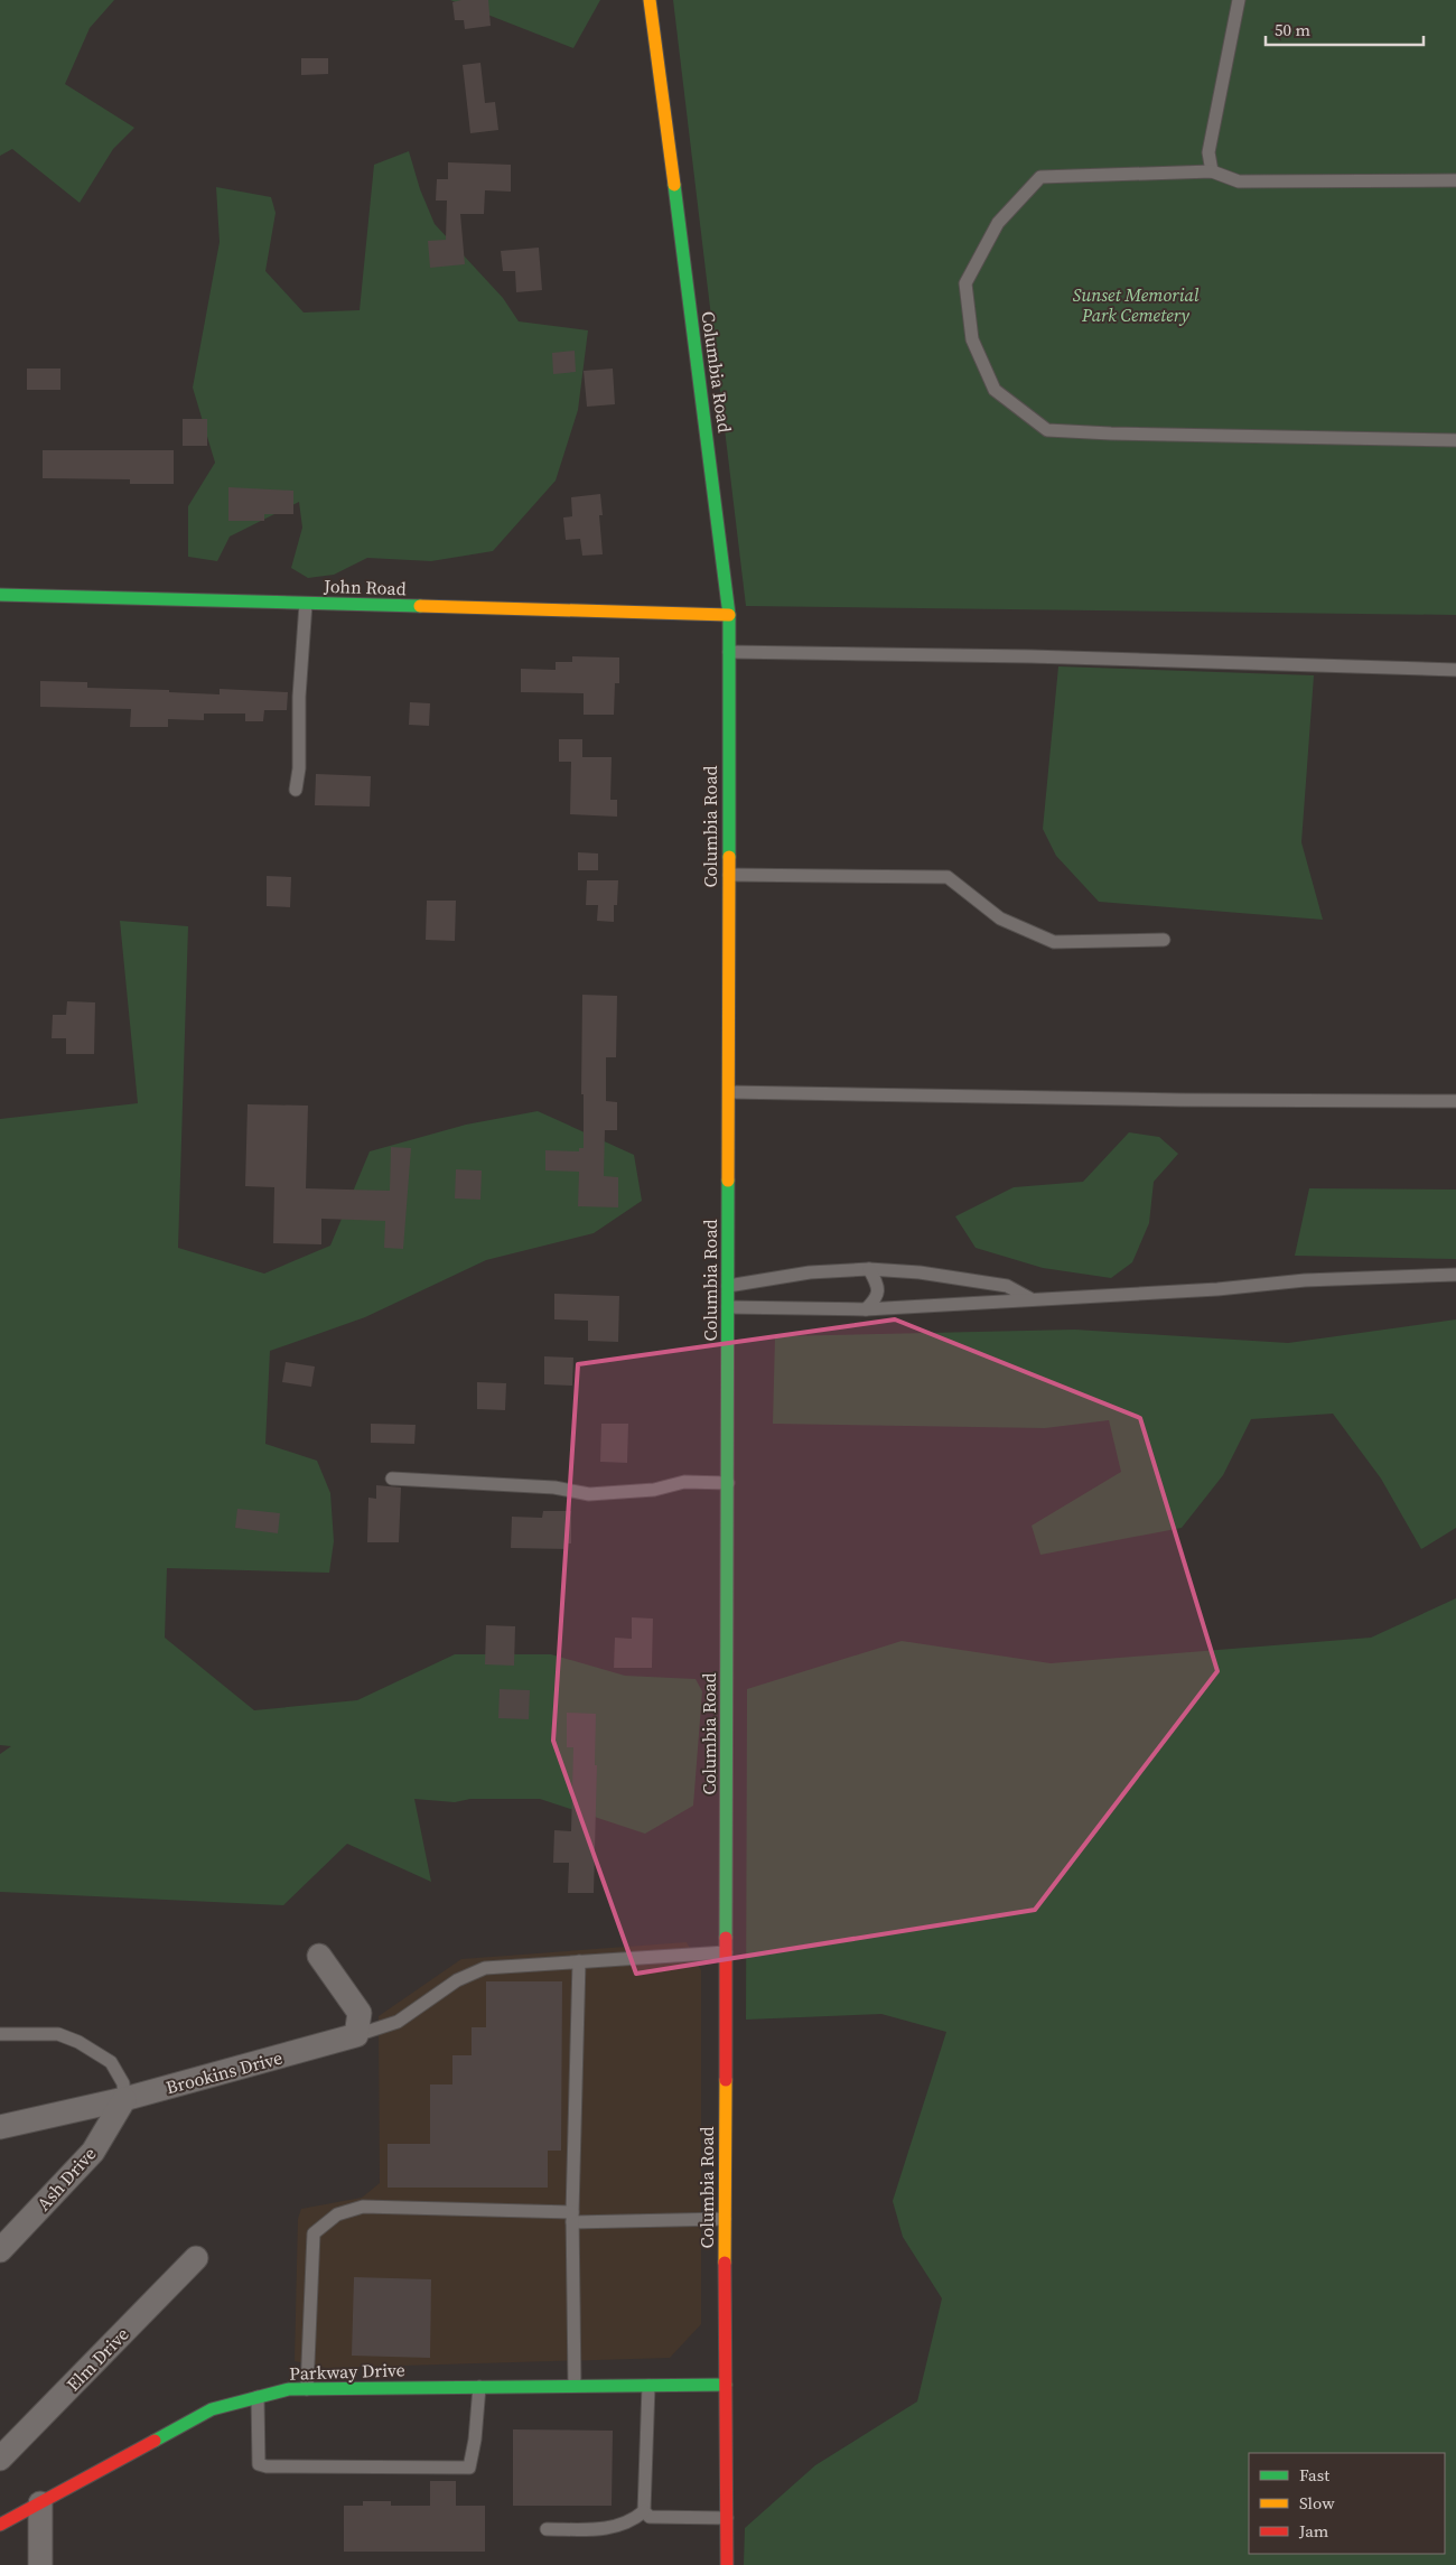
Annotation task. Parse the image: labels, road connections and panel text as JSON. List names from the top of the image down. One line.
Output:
{"streets":{"main road":["Columbia Road","John Road","Parkway Drive"],"street":["Brookins Drive","Ash Drive","Elm Drive"]},"crossings":[["Columbia Road","John Road"],["Columbia Road","Parkway Drive"],["Brookins Drive","Ash Drive"]],"parks":["Sunset Memorial Park Cemetery"],"legend":["Fast","Slow","Jam"],"scale_bar":"50 m"}
